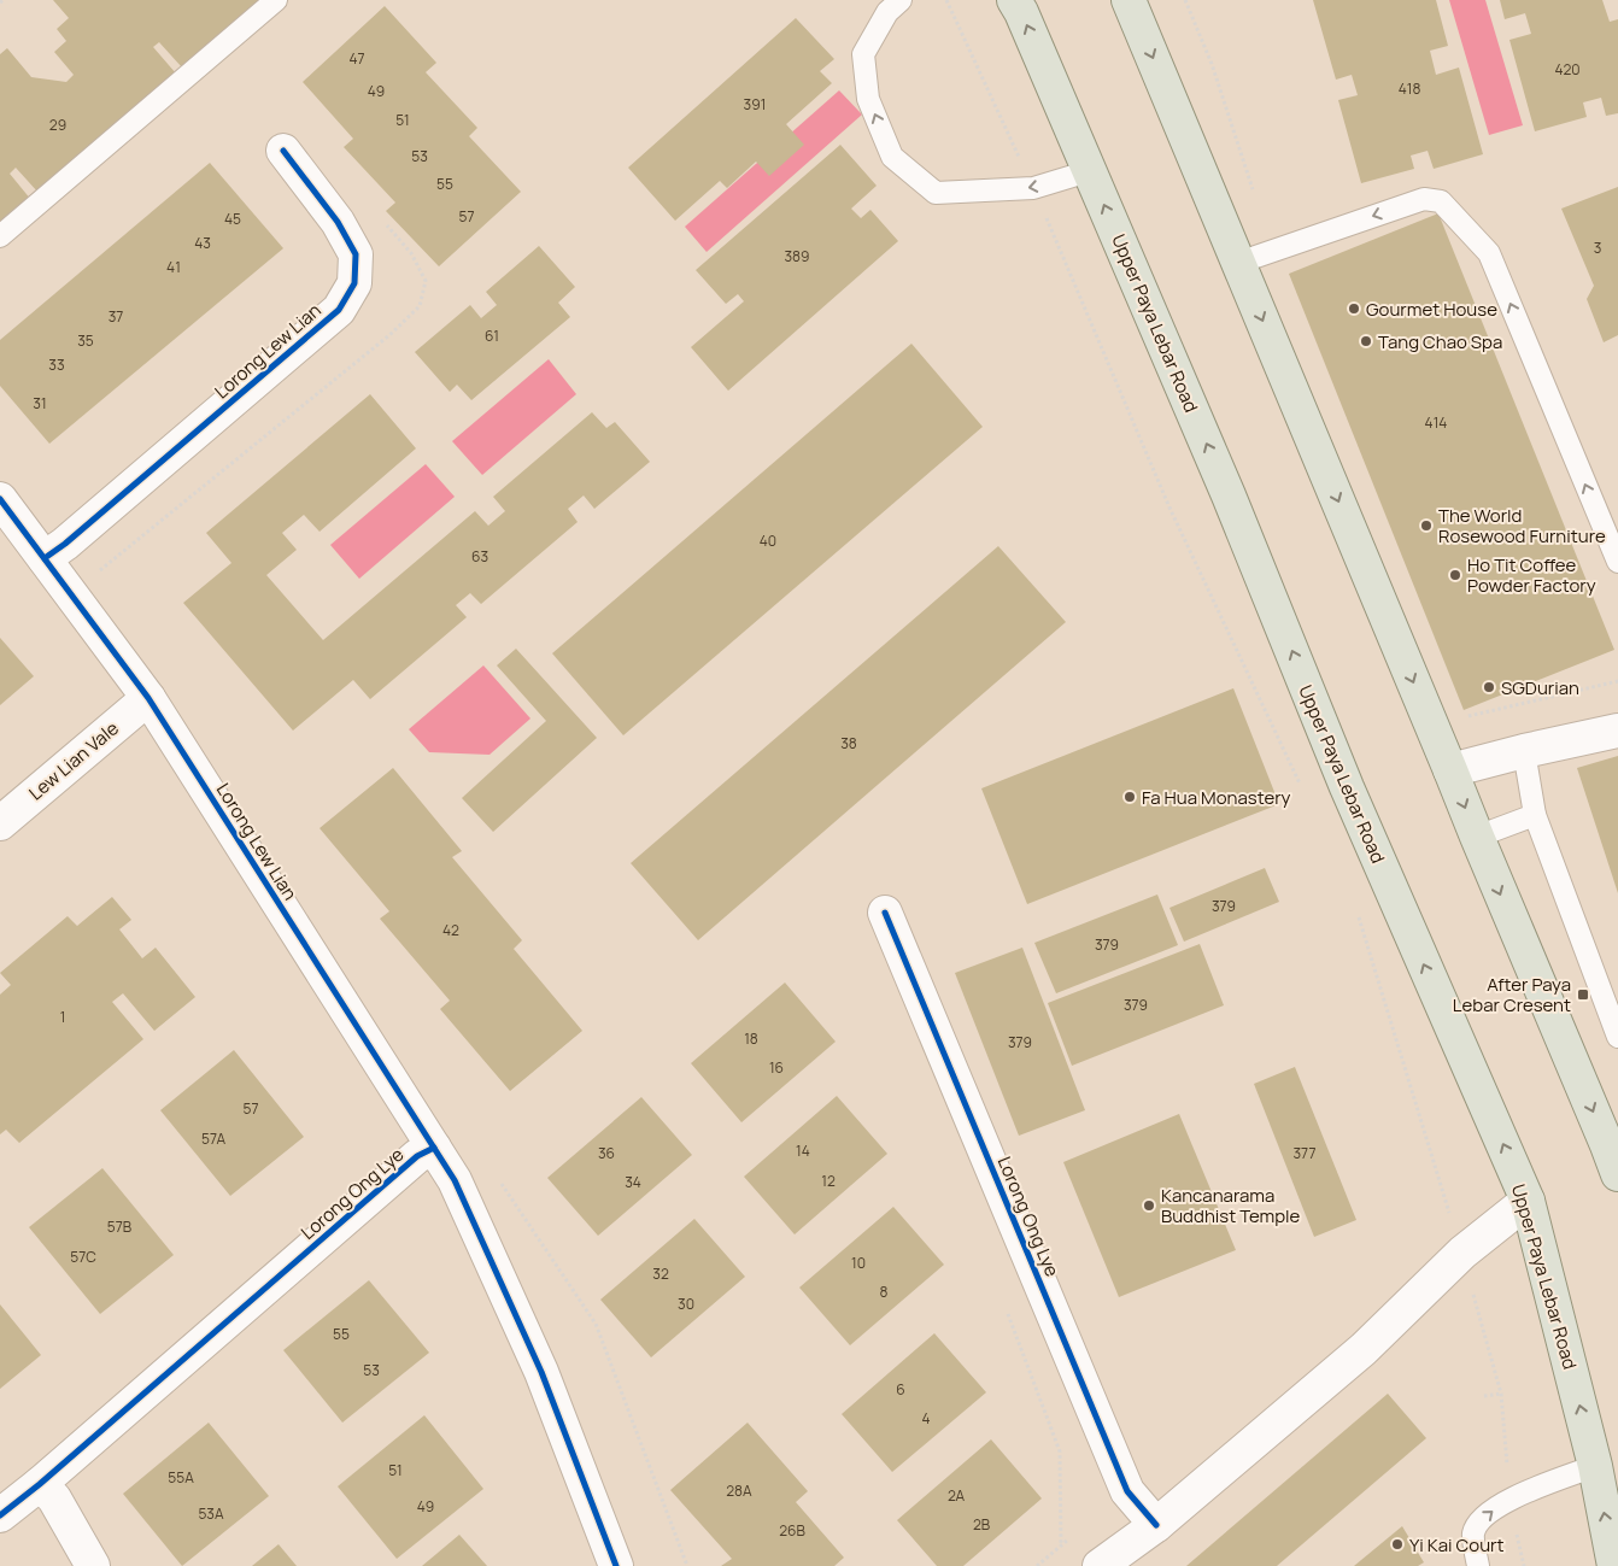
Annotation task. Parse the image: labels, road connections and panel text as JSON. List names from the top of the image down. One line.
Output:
{"streets":{"main road":["Upper Paya Lebar Road"],"street":["Lorong Lew Lian","Lew Lian Vale","Lorong Ong Lye"]},"crossings":[["Lorong Lew Lian","Lew Lian Vale"],["Lorong Lew Lian","Lorong Ong Lye"]],"places":{"other":["Gourmet House","Tang Chao Spa","The World Rosewood Furniture","Ho Tit Coffee Powder Factory","SGDurian","Fa Hua Monastery","Kancanarama Buddhist Temple","Yi Kai Court"],"transit":["After Paya Lebar Cresent"]},"house_numbers":["47","420","418","49","391","51","29","53","55","57","45","43","3","389","41","37","61","35","33","31","414","40","63","38","379","42","379","379","1","18","379","16","57","57A","14","36","377","12","34","57B","57C","10","32","8","30","55","53","6","4","51","55A","28A","2A","49","53A","2B","26B"]}
